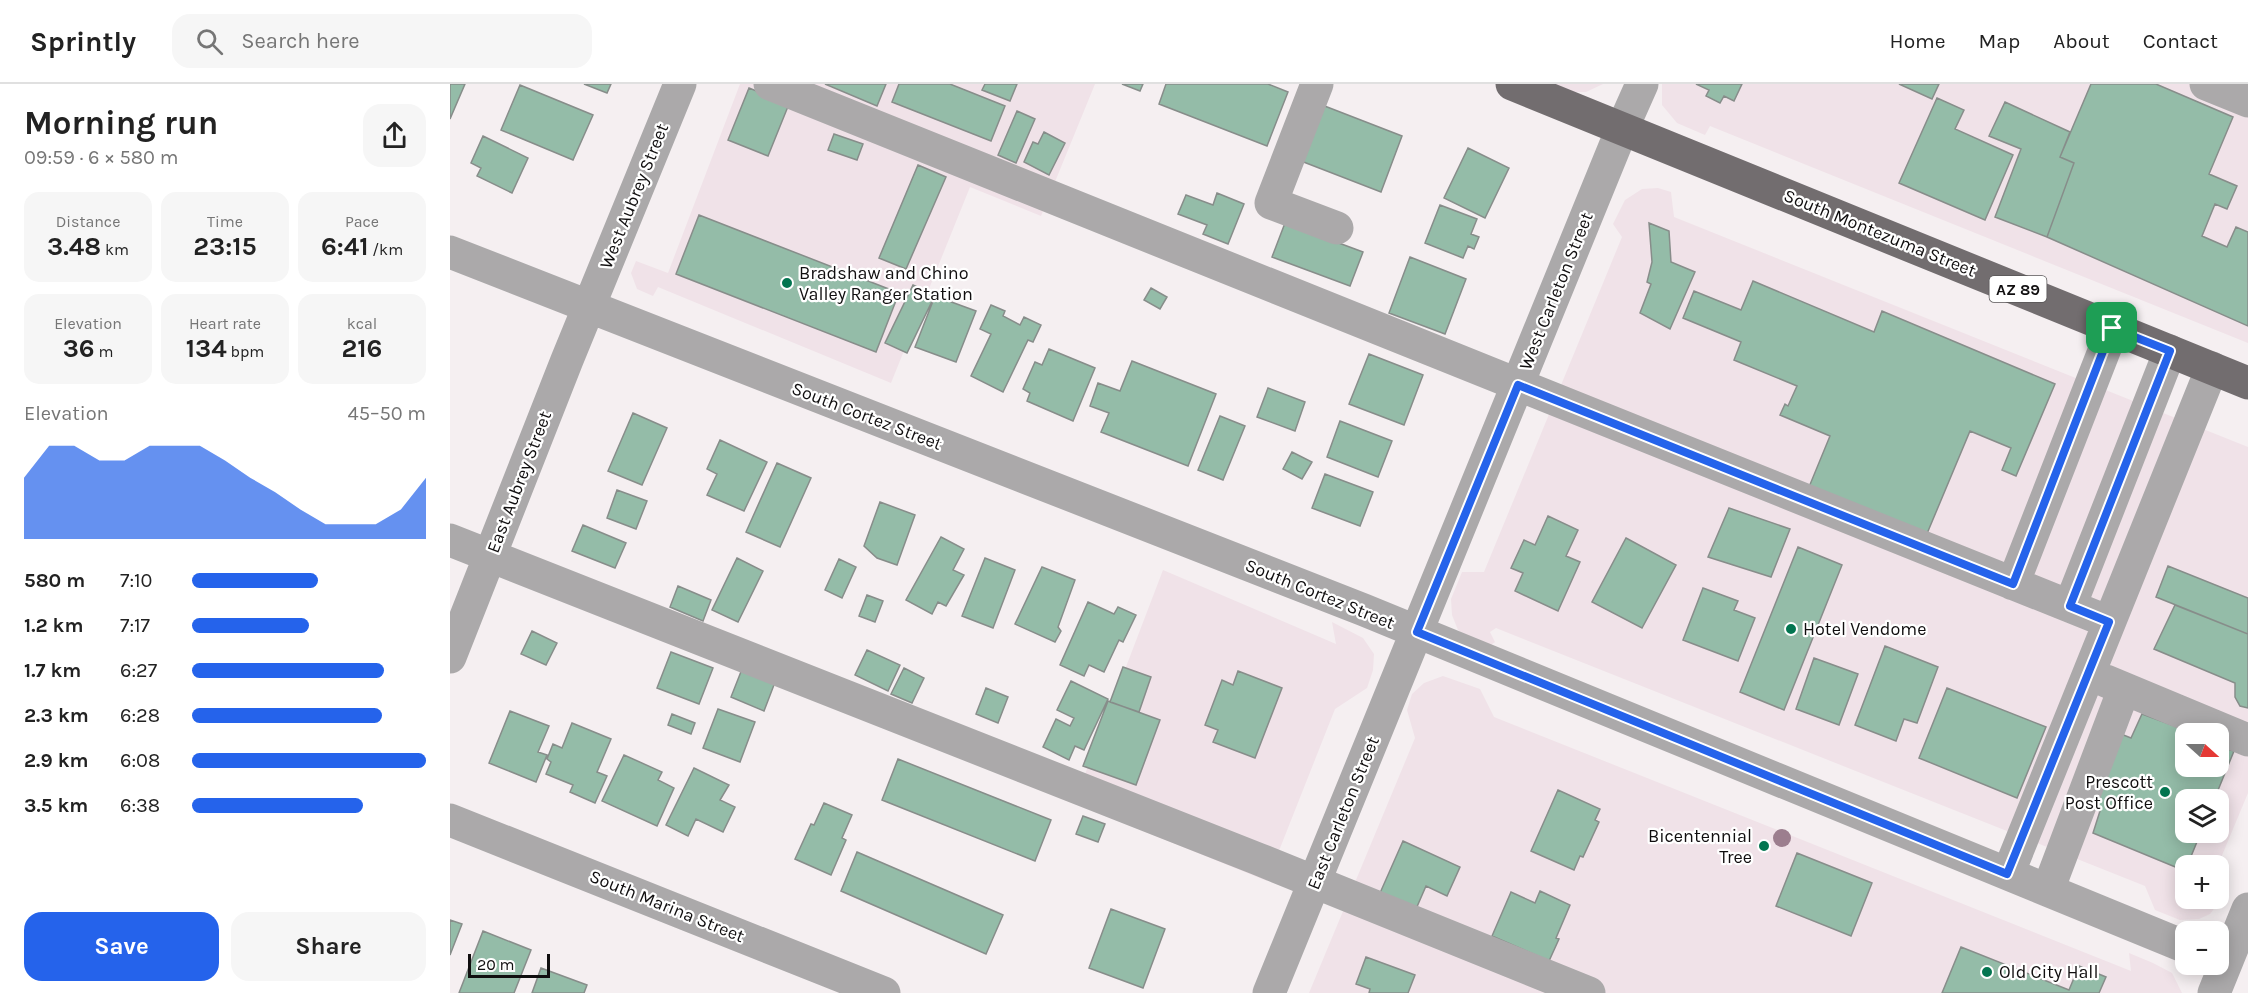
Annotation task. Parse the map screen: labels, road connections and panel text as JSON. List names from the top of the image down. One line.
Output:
{"streets":{"main road":["South Montezuma Street","AZ 89"],"street":["West Aubrey Street","West Carleton Street","South Cortez Street","East Aubrey Street","East Carleton Street","South Marina Street"]},"crossings":[["West Aubrey Street","South Cortez Street"],["West Aubrey Street","East Aubrey Street"],["South Montezuma Street","West Carleton Street"],["West Carleton Street","South Cortez Street"],["West Carleton Street","East Carleton Street"],["South Cortez Street","East Aubrey Street"],["South Cortez Street","East Carleton Street"]],"places":["Bradshaw and Chino Valley Ranger Station","Hotel Vendome","Prescott Post Office","Bicentennial Tree","Old City Hall"],"scale_bar":"20 m","north":"right","page":{"header":"Sprintly","search":"Search here","nav":["Home","Map","About","Contact"],"heading":["Morning run","09:59 · 6 × 580 m"],"stats":[["Distance","3.48 km"],["Time","23:15"],["Pace","6:41 /km"],["Elevation","36 m"],["Heart rate","134 bpm"],["kcal","216"]],"chart":["Elevation","45–50 m"],"list":[{"name":"580 m","note":"7:10"},{"name":"1.2 km","note":"7:17"},{"name":"1.7 km","note":"6:27"},{"name":"2.3 km","note":"6:28"},{"name":"2.9 km","note":"6:08"},{"name":"3.5 km","note":"6:38"}],"map_buttons":["+","−"],"buttons":["Save","Share"],"scale":"20 m"}}
